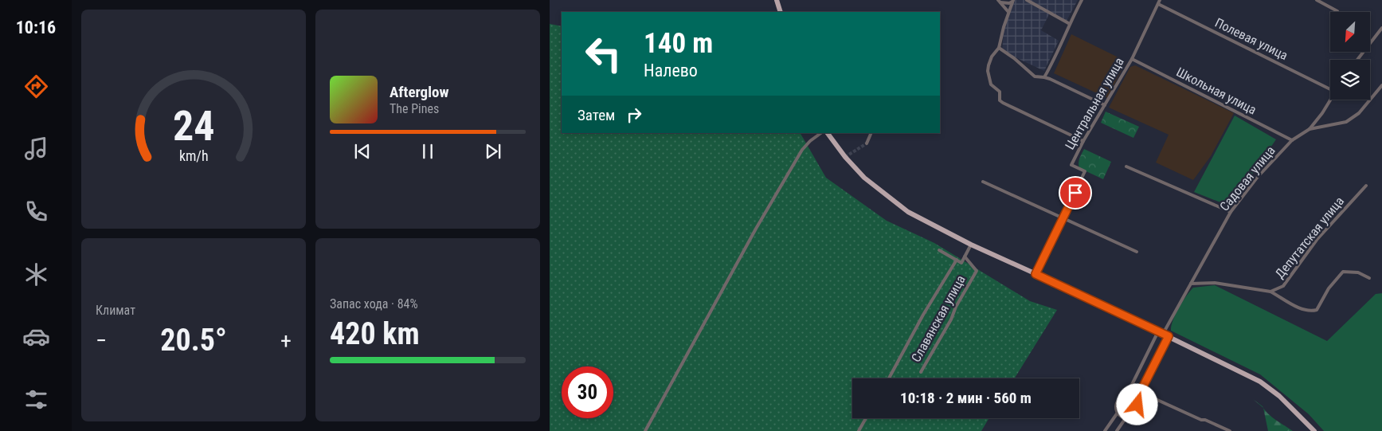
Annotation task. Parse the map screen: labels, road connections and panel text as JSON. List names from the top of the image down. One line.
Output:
{"streets":{"street":["Полевая улица","Школьная улица","Центральная улица","Садовая улица","Депутатская улица","Славянская улица"]},"crossings":[["Полевая улица","Центральная улица"],["Школьная улица","Центральная улица"],["Школьная улица","Садовая улица"],["Садовая улица","Депутатская улица"]],"north":"bottom left","page":{"tabs":"10:16","turn":["140 m","Налево"],"song":["Afterglow","The Pines"],"then":"Затем","tile":["Климат",["Запас хода · 84%","420 km"]],"heat":["−","20.5°","+"],"limit":"30","trip":"10:18 · 2 мин · 560 m","gauge":["24","km/h"]}}
